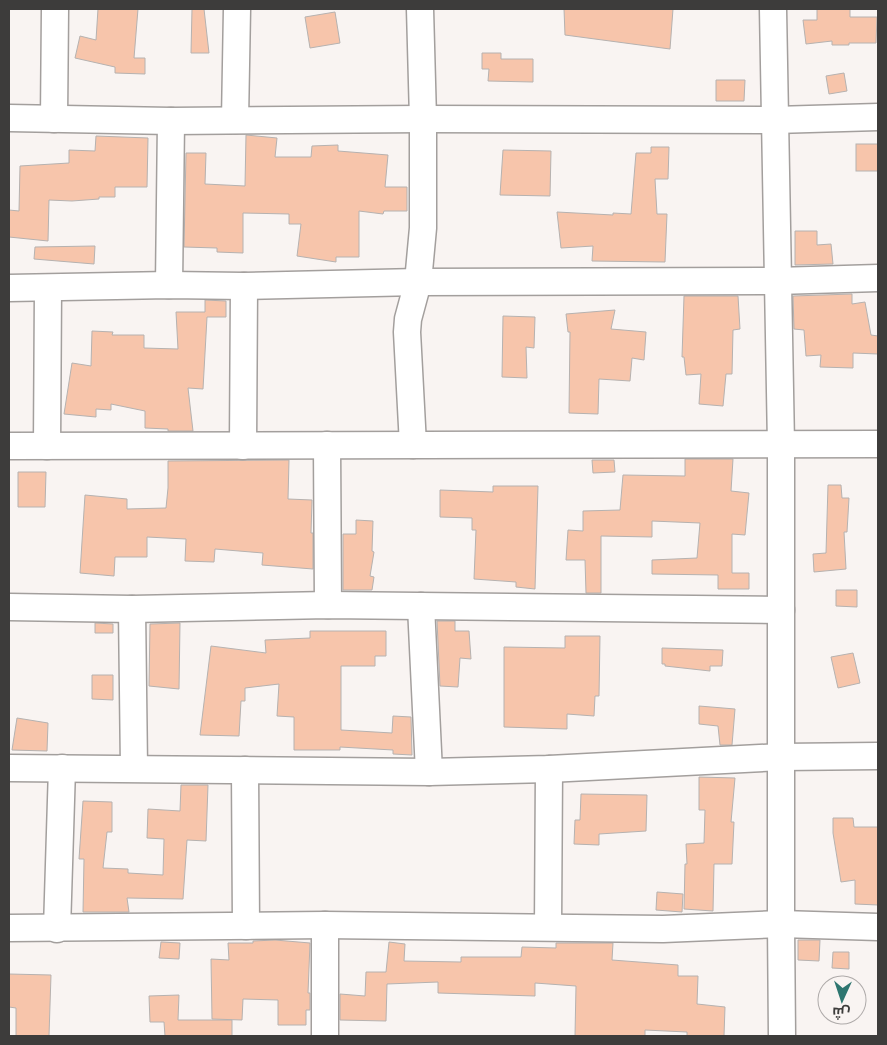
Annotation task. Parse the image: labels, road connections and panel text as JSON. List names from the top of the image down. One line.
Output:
{"north":"bottom"}
